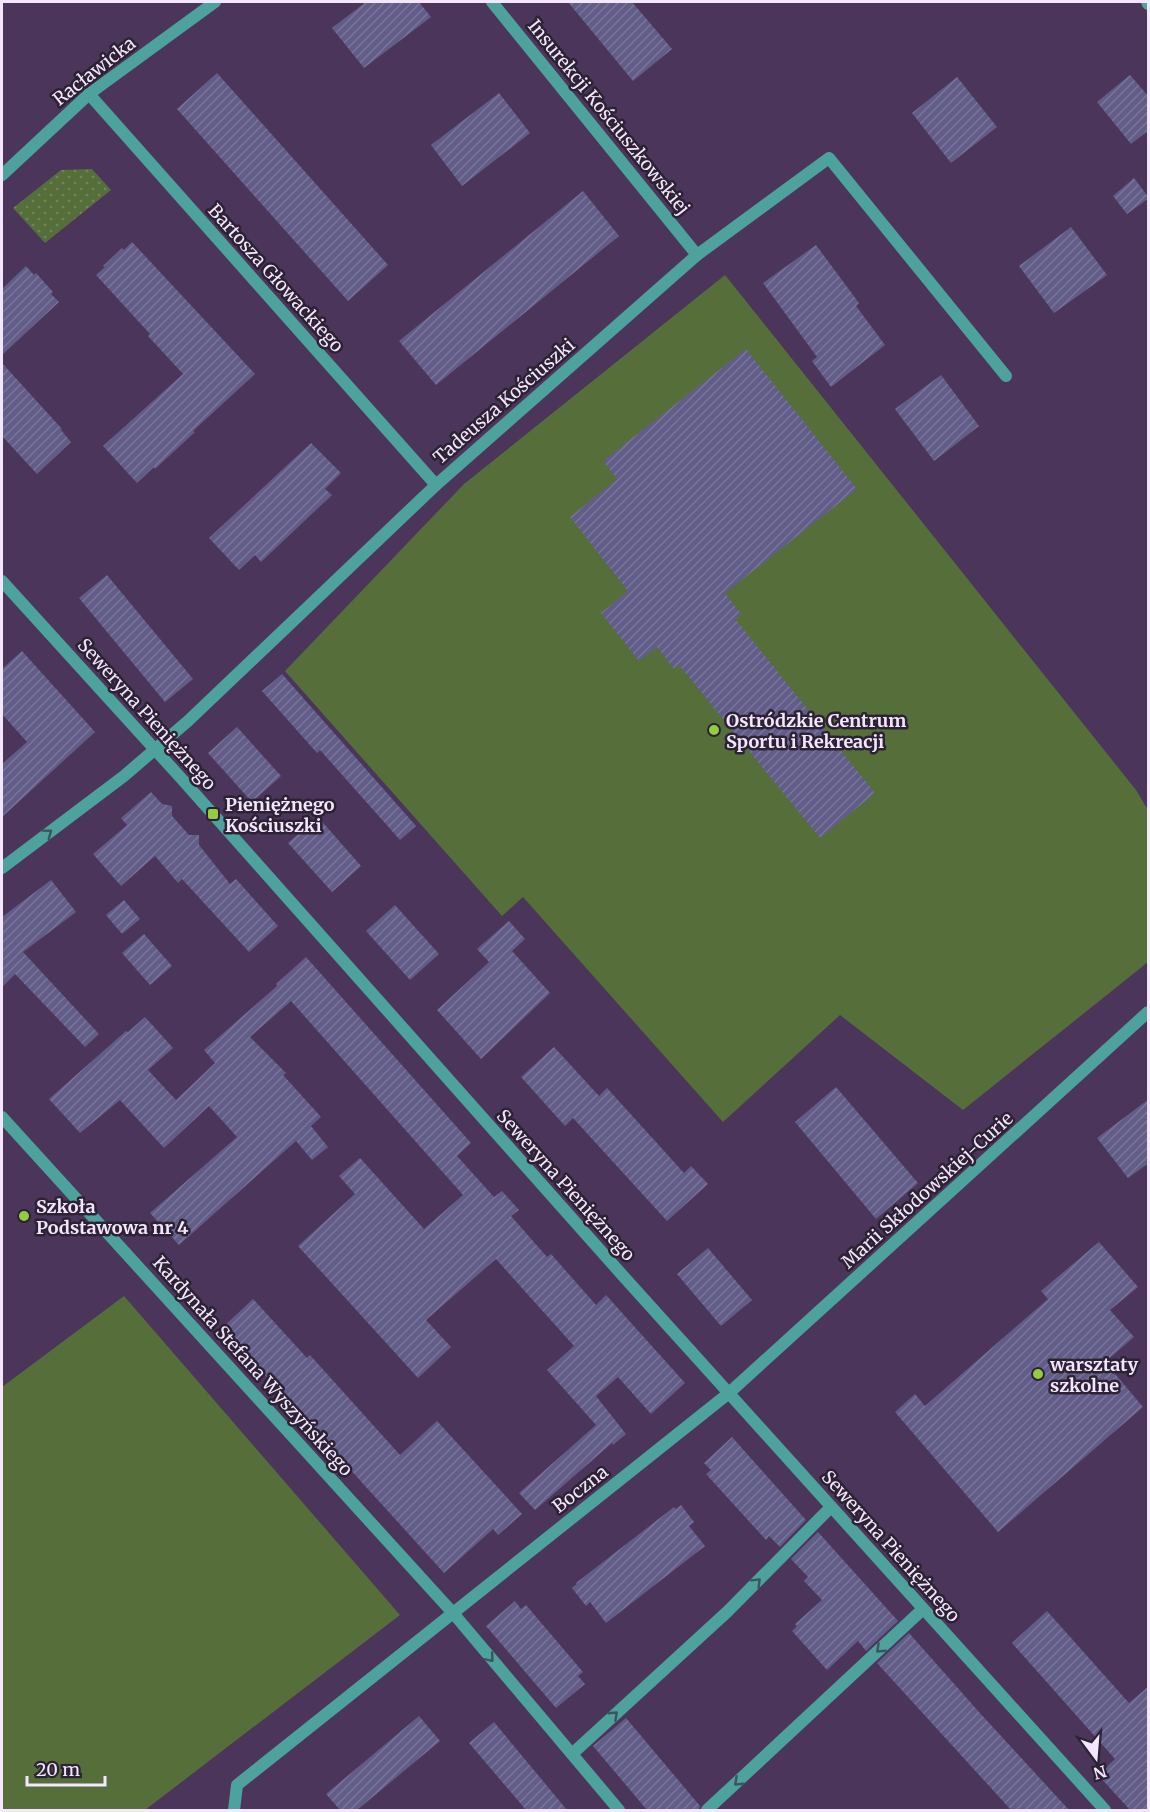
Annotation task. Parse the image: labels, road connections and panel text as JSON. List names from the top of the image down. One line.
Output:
{"streets":{"street":["Racławicka","Insurekcji Kościuszkowskiej","Bartosza Głowackiego","Tadeusza Kościuszki","Seweryna Pieniężnego","Marii Skłodowskiej-Curie","Kardynała Stefana Wyszyńskiego","Boczna"]},"crossings":[["Racławicka","Bartosza Głowackiego"],["Insurekcji Kościuszkowskiej","Tadeusza Kościuszki"],["Bartosza Głowackiego","Tadeusza Kościuszki"],["Tadeusza Kościuszki","Seweryna Pieniężnego"],["Seweryna Pieniężnego","Marii Skłodowskiej-Curie"],["Seweryna Pieniężnego","Boczna"],["Marii Skłodowskiej-Curie","Boczna"],["Kardynała Stefana Wyszyńskiego","Boczna"]],"places":{"other":["Ostródzkie Centrum Sportu i Rekreacji","Szkoła Podstawowa nr 4","warsztaty szkolne"],"transit":["Pieniężnego Kościuszki"]},"scale_bar":"20 m","north":"bottom"}
